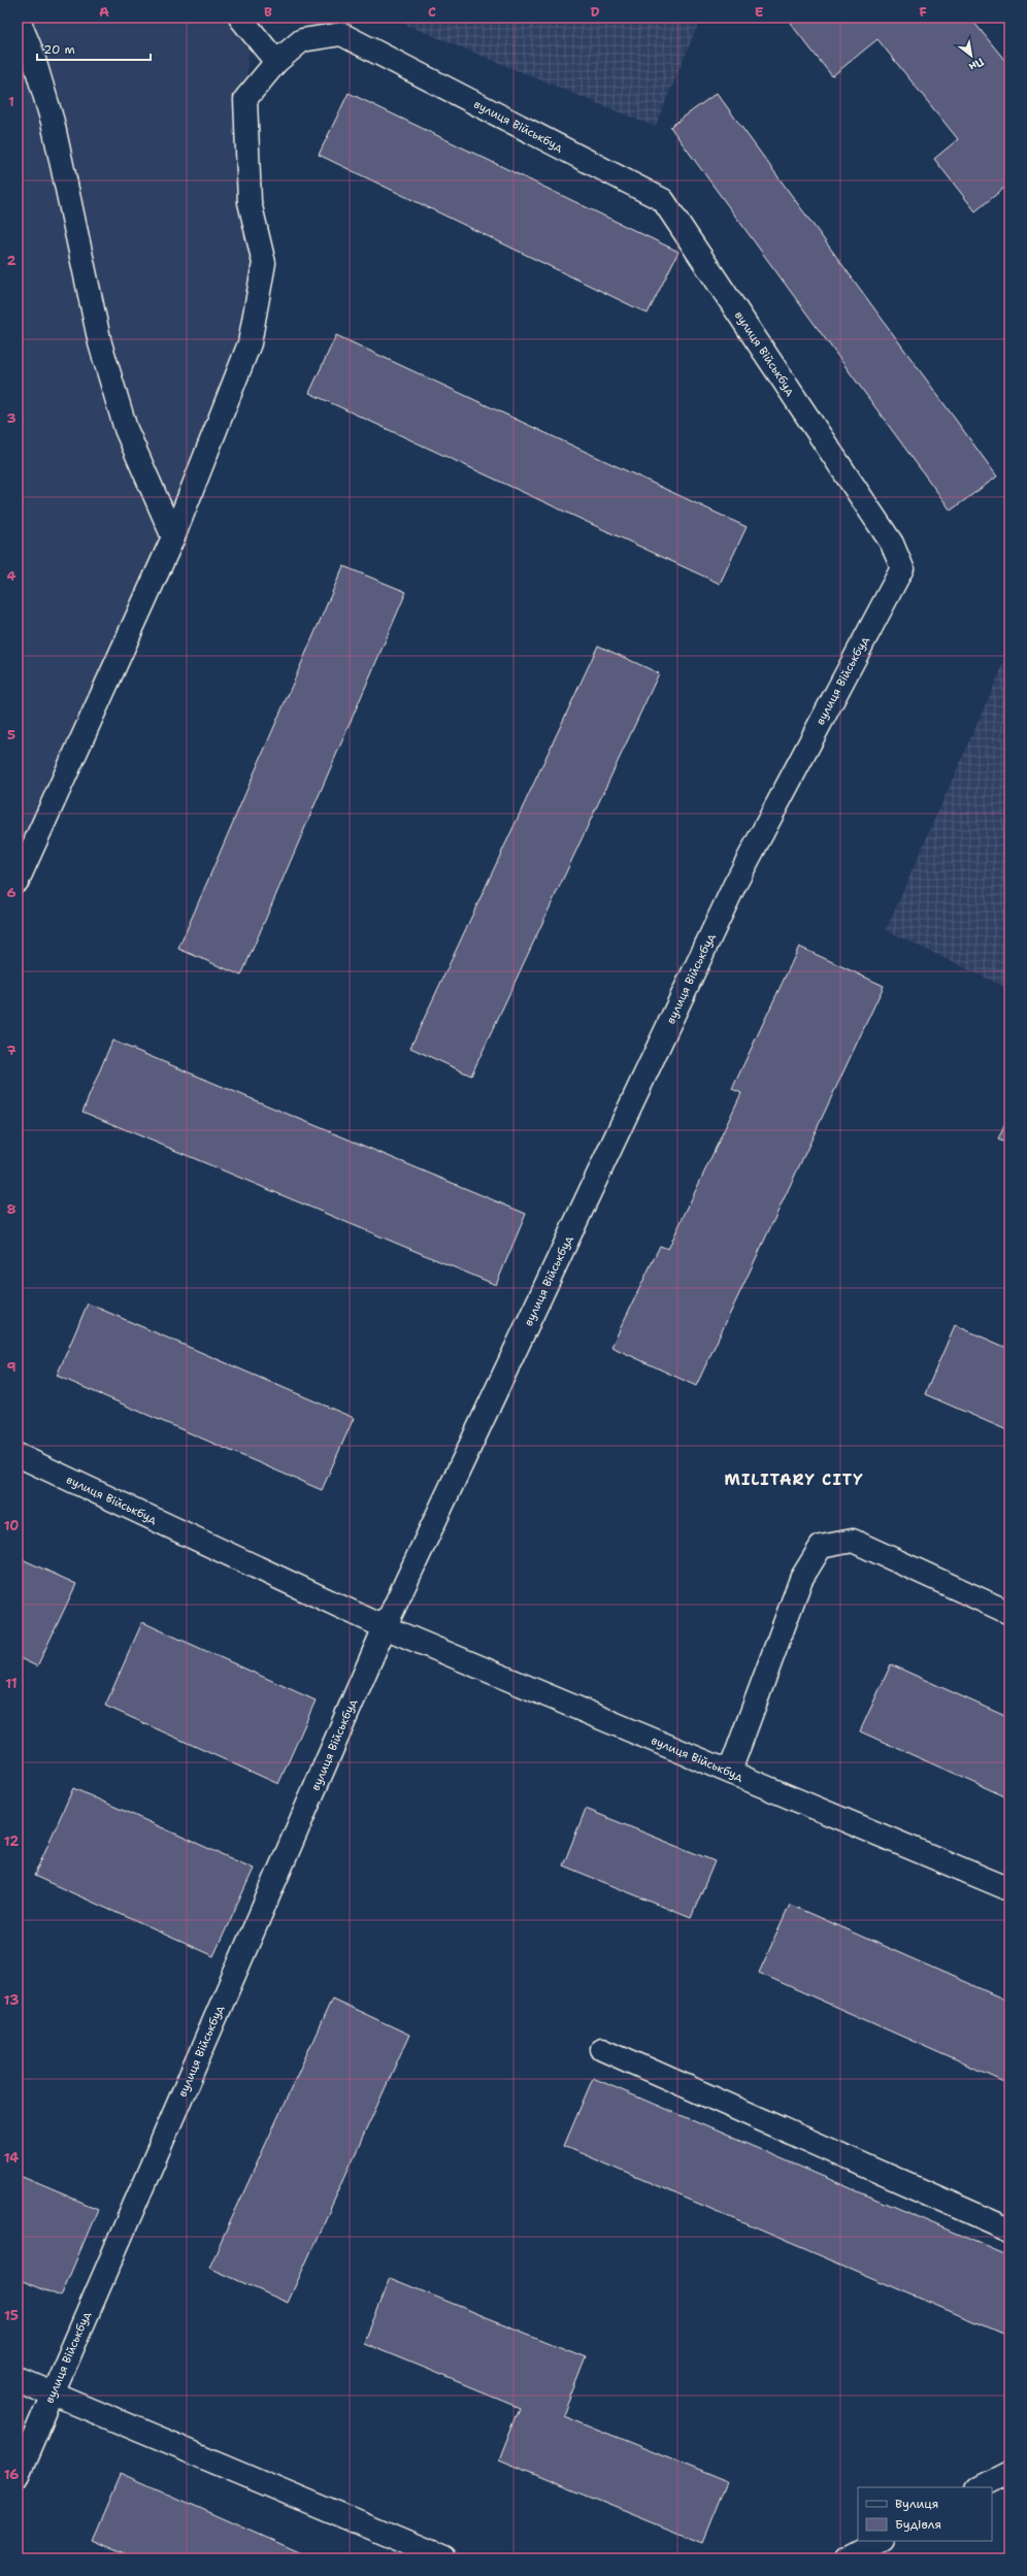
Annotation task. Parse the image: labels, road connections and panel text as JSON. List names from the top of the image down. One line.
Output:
{"streets":{"street":["вулиця Військбуд"]},"districts":["MILITARY CITY"],"legend":["Вулиця","Будівля"],"scale_bar":"20 m","north":"bottom right","grid":{"columns":["A","B","C","D","E","F"],"rows":["1","2","3","4","5","6","7","8","9","10","11","12","13","14","15","16"]}}
